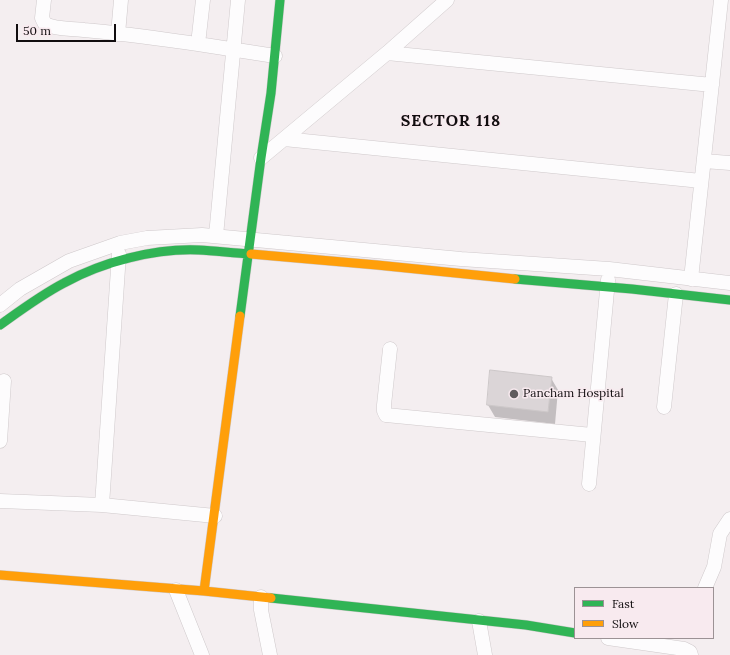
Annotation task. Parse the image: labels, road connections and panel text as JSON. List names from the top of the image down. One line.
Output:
{"districts":["SECTOR 118"],"places":["Pancham Hospital"],"legend":["Fast","Slow"],"scale_bar":"50 m"}
